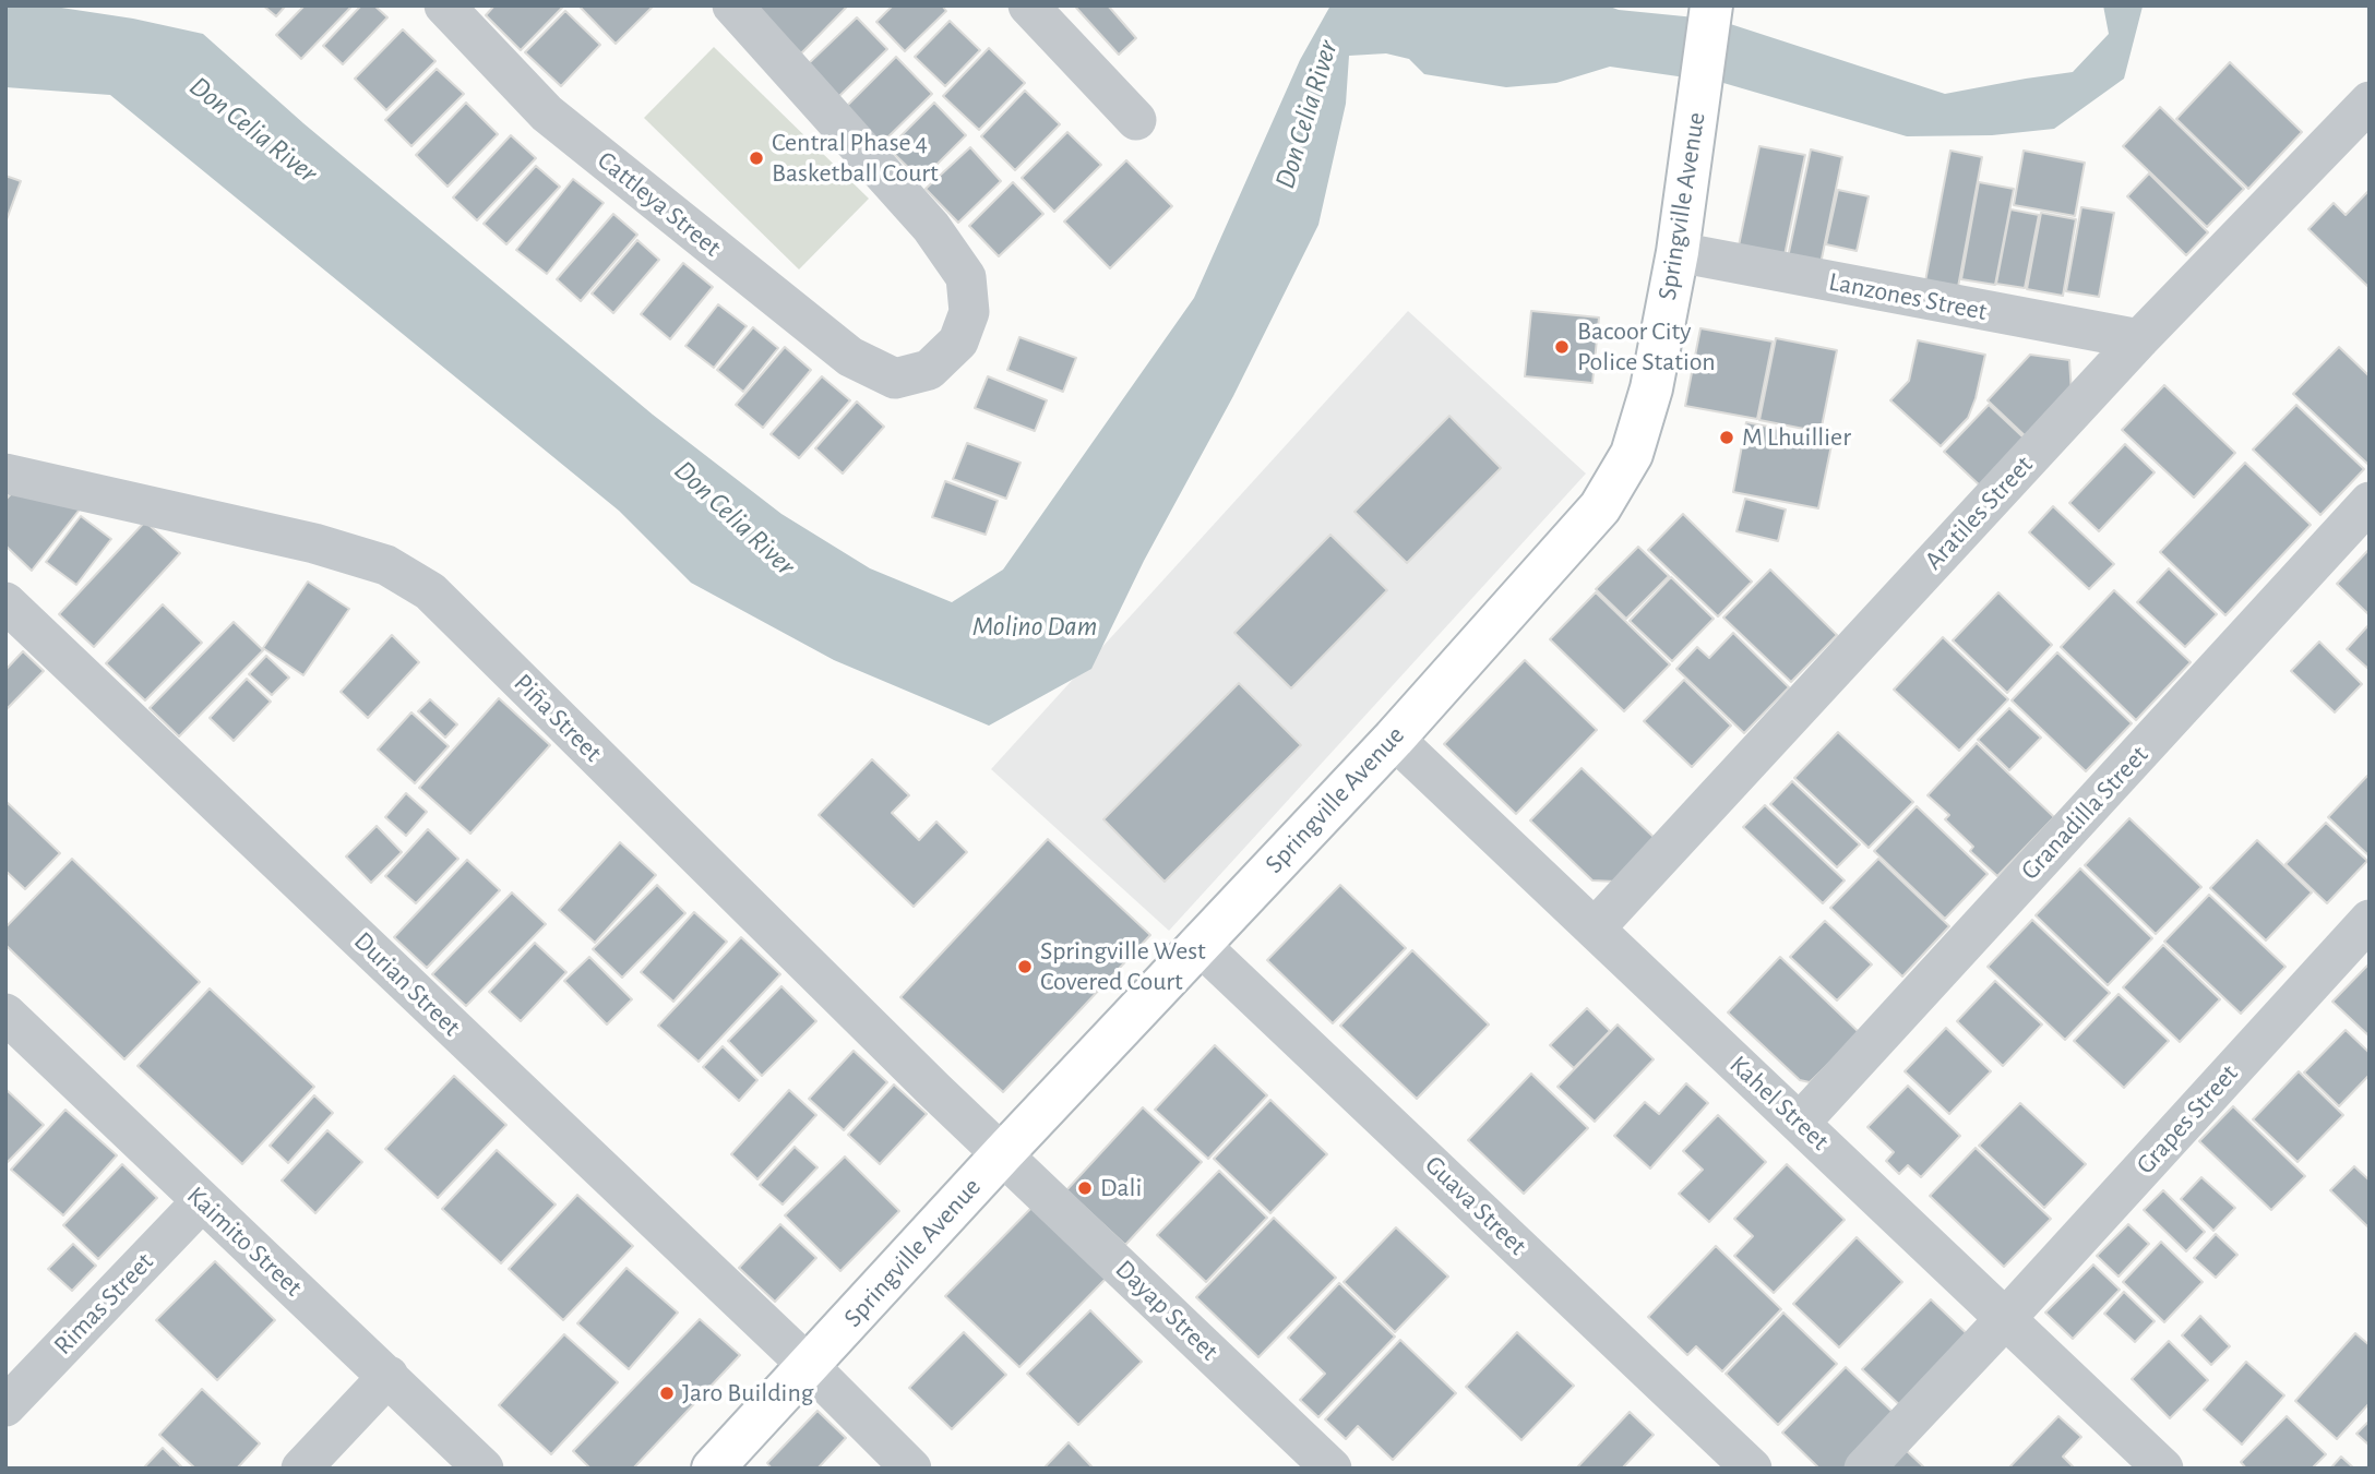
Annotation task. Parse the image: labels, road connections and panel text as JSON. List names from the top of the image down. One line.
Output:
{"streets":{"street":["Cattleya Street","Springville Avenue","Lanzones Street","Aratiles Street","Piña Street","Granadilla Street","Durian Street","Kahel Street","Grapes Street","Guava Street","Kaimito Street","Rimas Street","Dayap Street"]},"crossings":[["Springville Avenue","Lanzones Street"],["Springville Avenue","Piña Street"],["Springville Avenue","Durian Street"],["Springville Avenue","Kahel Street"],["Springville Avenue","Guava Street"],["Springville Avenue","Dayap Street"],["Lanzones Street","Aratiles Street"],["Aratiles Street","Kahel Street"],["Piña Street","Dayap Street"],["Granadilla Street","Kahel Street"],["Kahel Street","Grapes Street"],["Kaimito Street","Rimas Street"]],"water":["Don Celia River","Molino Dam"],"places":["Central Phase 4 Basketball Court","Bacoor City Police Station","M Lhuillier","Springville West Covered Court","Dali","Jaro Building"]}
